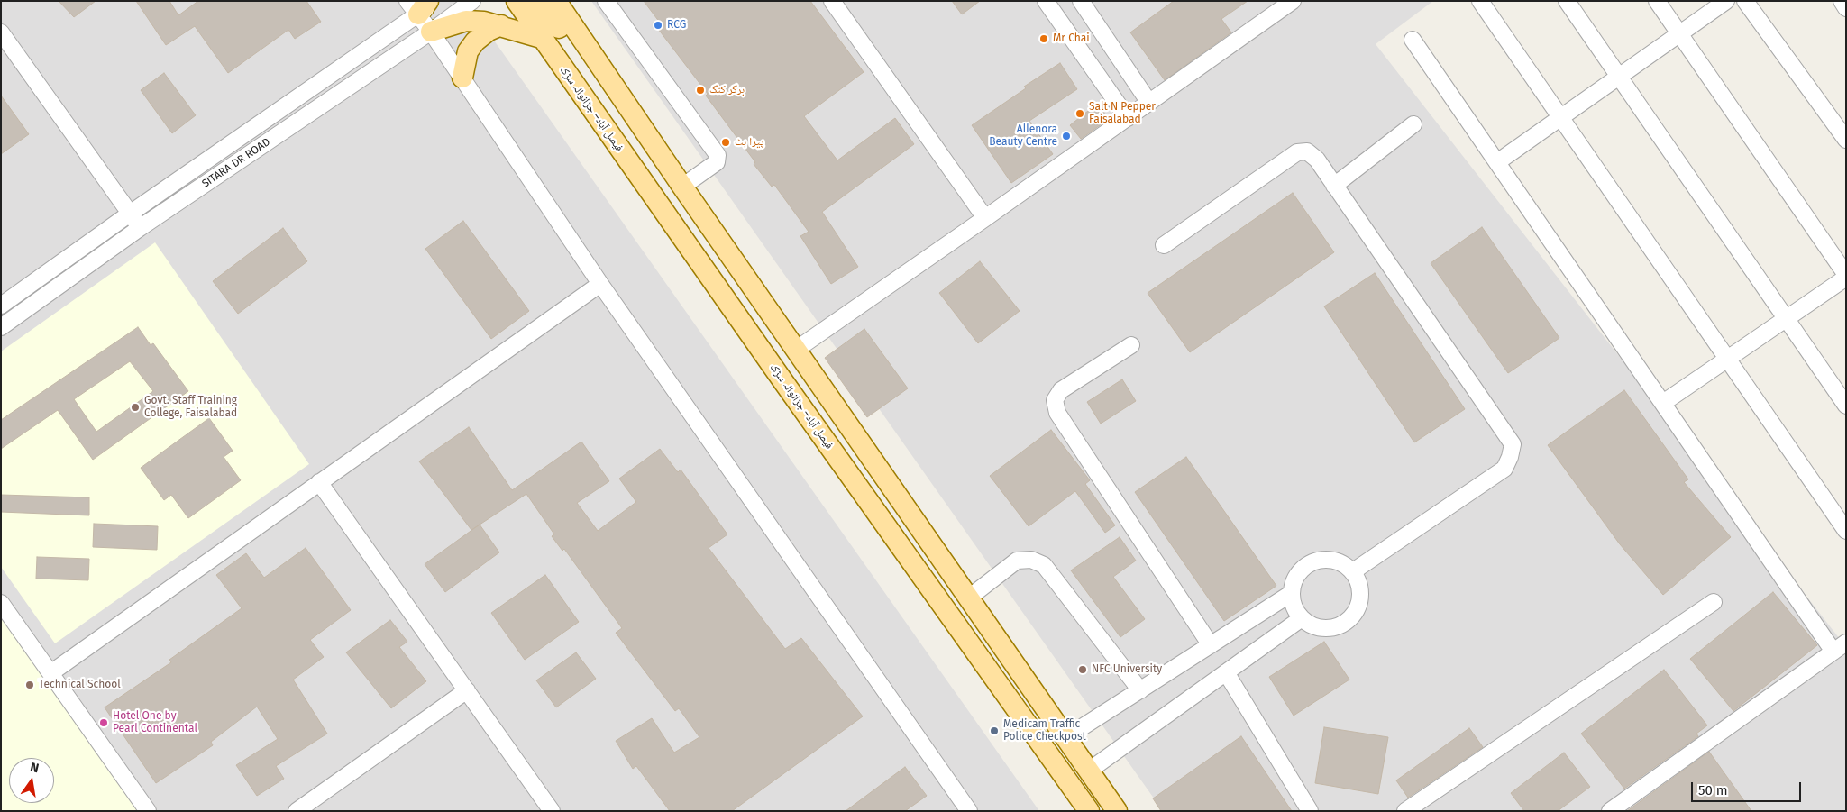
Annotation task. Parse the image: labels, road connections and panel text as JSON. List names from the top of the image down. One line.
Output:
{"streets":{"main road":["فیصل آباد– جڑانوالہ سڑک"],"street":["SITARA DR ROAD"]},"places":["RCG","Mr Chai","برگر کنگ","Salt N Pepper Faisalabad","Allenora Beauty Centre","پیزا ہٹ","Govt. Staff Training College, Faisalabad","NFC University","Technical School","Hotel One by Pearl Continental","Medicam Traffic Police Checkpost"],"scale_bar":"50 m","north":"top"}
